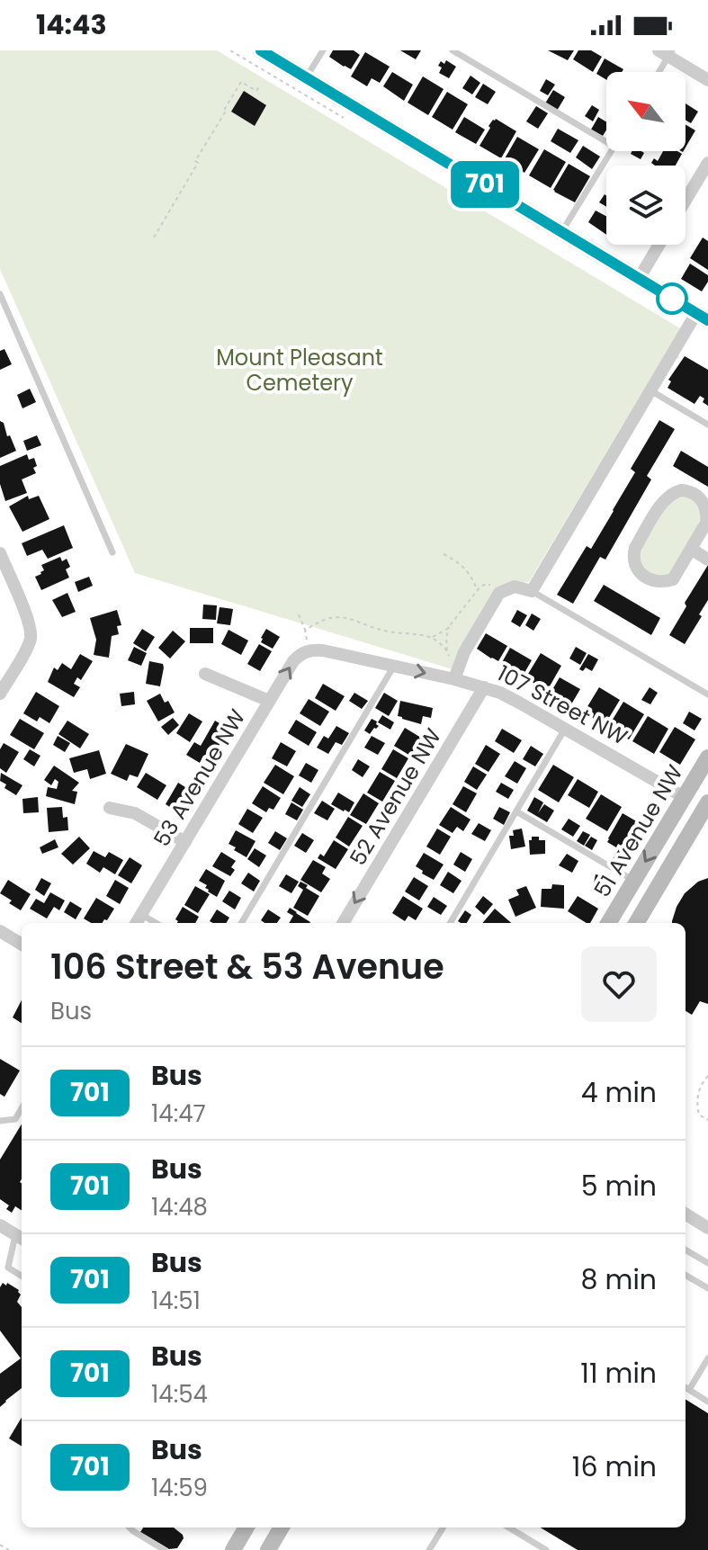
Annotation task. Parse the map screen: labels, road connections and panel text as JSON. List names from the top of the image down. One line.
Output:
{"streets":{"street":["107 Street NW","53 Avenue NW","52 Avenue NW","51 Avenue NW"]},"crossings":[["107 Street NW","53 Avenue NW"],["107 Street NW","52 Avenue NW"],["107 Street NW","51 Avenue NW"]],"one_way":["52 Avenue NW"],"parks":["Mount Pleasant Cemetery"],"lines":["bus line 701"],"north":"top left","page":{"status":"14:43","on_map":"701","heading":["106 Street & 53 Avenue","Bus"],"list":[{"mark":"701","name":"Bus","note":"14:47","value":"4 min"},{"mark":"701","name":"Bus","note":"14:48","value":"5 min"},{"mark":"701","name":"Bus","note":"14:51","value":"8 min"},{"mark":"701","name":"Bus","note":"14:54","value":"11 min"},{"mark":"701","name":"Bus","note":"14:59","value":"16 min"}]}}
